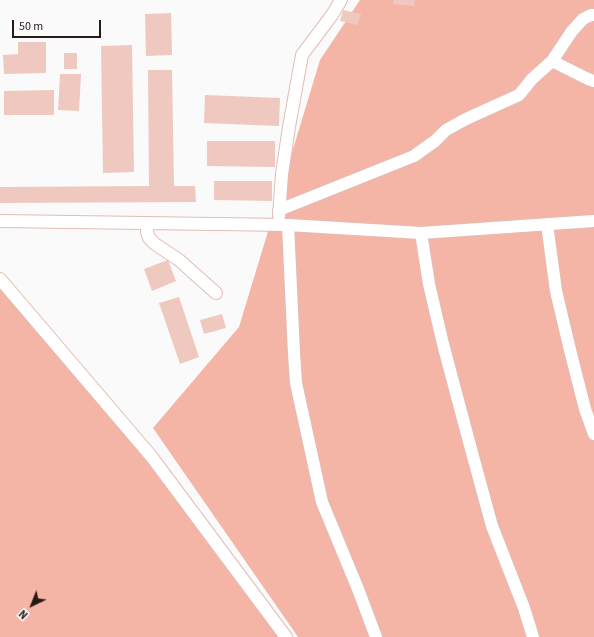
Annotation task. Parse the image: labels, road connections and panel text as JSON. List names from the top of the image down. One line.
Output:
{"scale_bar":"50 m","north":"bottom left"}
